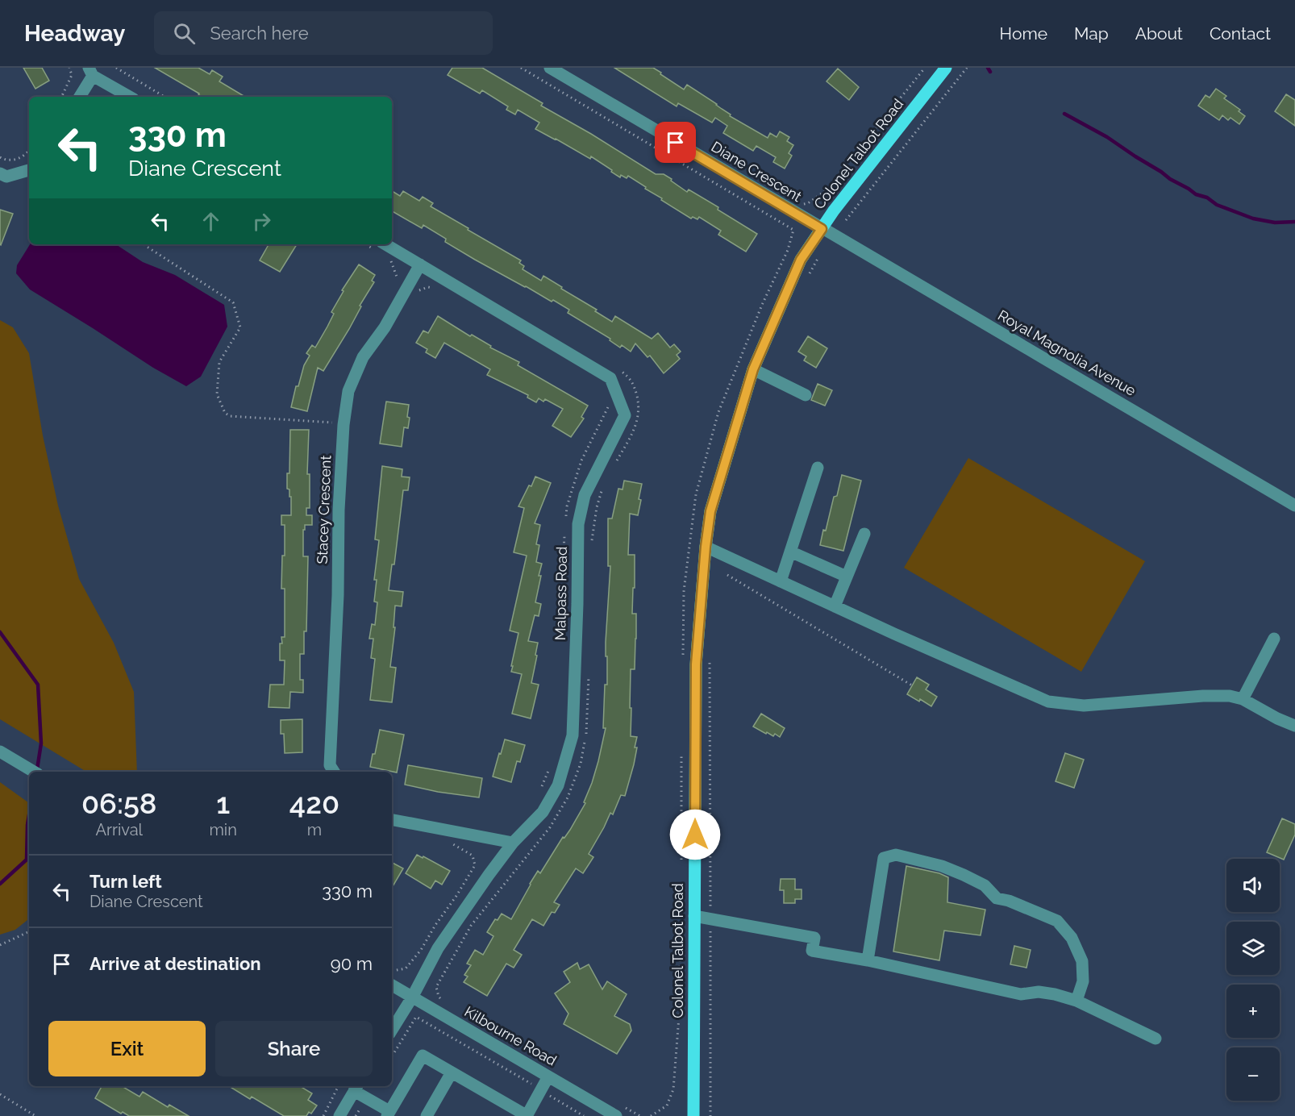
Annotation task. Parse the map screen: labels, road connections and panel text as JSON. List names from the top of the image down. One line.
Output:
{"streets":{"main road":["Colonel Talbot Road"],"street":["Diane Crescent","Royal Magnolia Avenue","Stacey Crescent","Malpass Road","Kilbourne Road"]},"crossings":[["Colonel Talbot Road","Diane Crescent"],["Colonel Talbot Road","Royal Magnolia Avenue"],["Diane Crescent","Royal Magnolia Avenue"],["Stacey Crescent","Malpass Road"],["Malpass Road","Kilbourne Road"]],"page":{"header":"Headway","search":"Search here","nav":["Home","Map","About","Contact"],"turn":["330 m","Diane Crescent"],"eta":["06:58","Arrival","1","min","420","m"],"list":[{"name":"Turn left","note":"Diane Crescent","value":"330 m"},{"name":"Arrive at destination","value":"90 m"}],"map_buttons":["+","−"],"buttons":["Exit","Share"]}}
